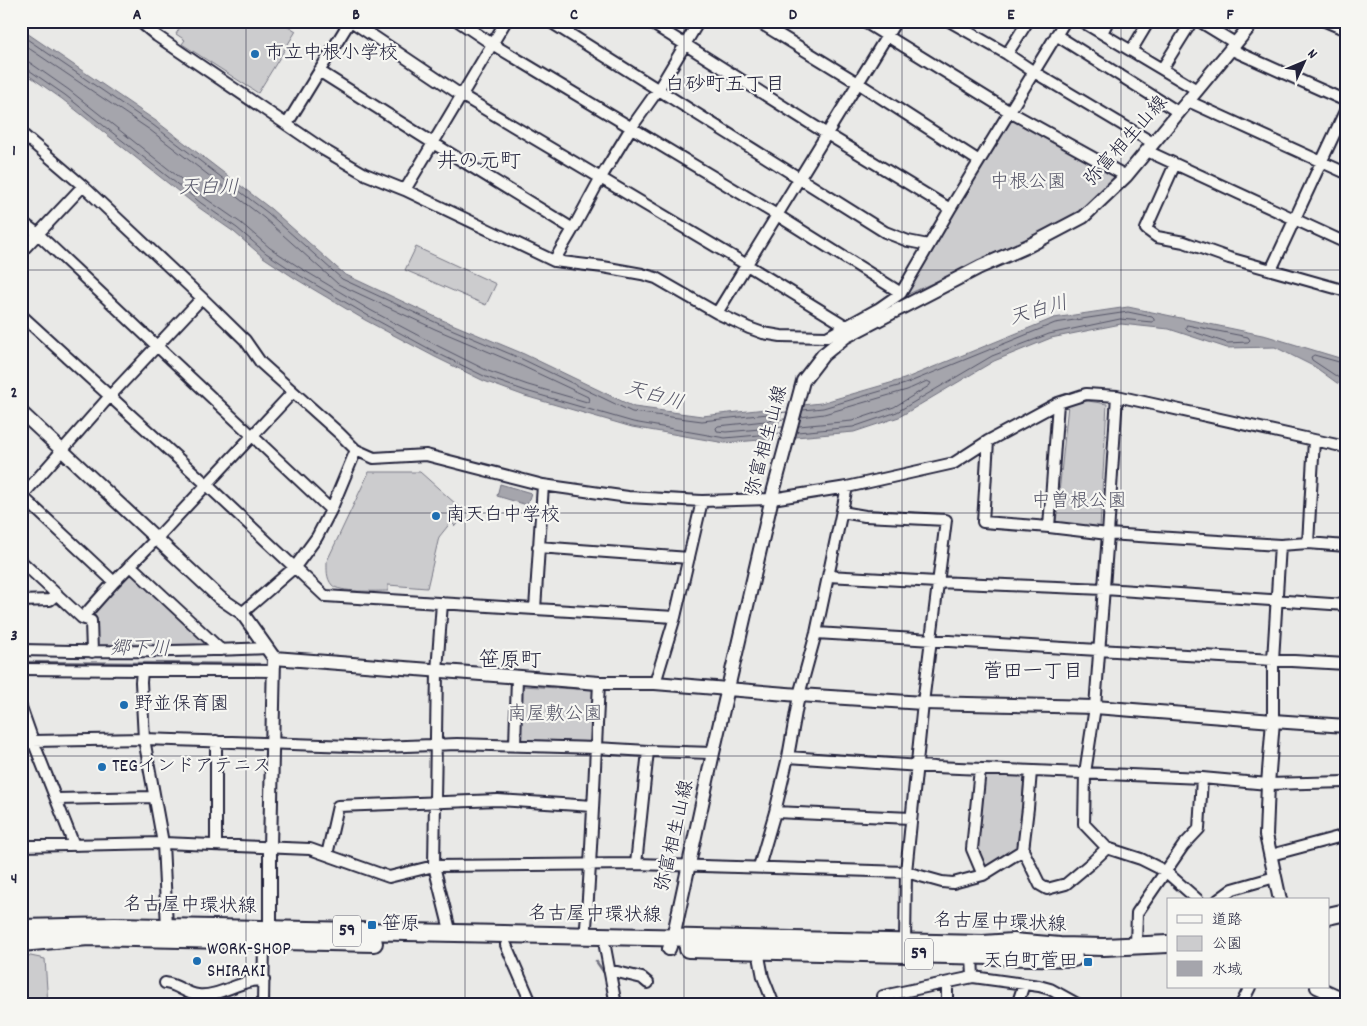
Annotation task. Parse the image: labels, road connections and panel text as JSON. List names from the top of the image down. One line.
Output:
{"streets":{"main road":["名古屋中環状線","59"],"street":["弥富相生山線"]},"crossings":[["弥富相生山線","名古屋中環状線"]],"districts":["白砂町五丁目","井の元町","笹原町","菅田一丁目"],"water":["天白川","郷下川"],"parks":["中根公園","中曽根公園","南屋敷公園"],"places":{"other":["市立中根小学校","南天白中学校","野並保育園","TEGインドアテニス","WORK-SHOP SHIRAKI"],"transit":["笹原","天白町菅田"]},"legend":["道路","公園","水域"],"north":"top right","grid":{"columns":["A","B","C","D","E","F"],"rows":["1","2","3","4"]}}
